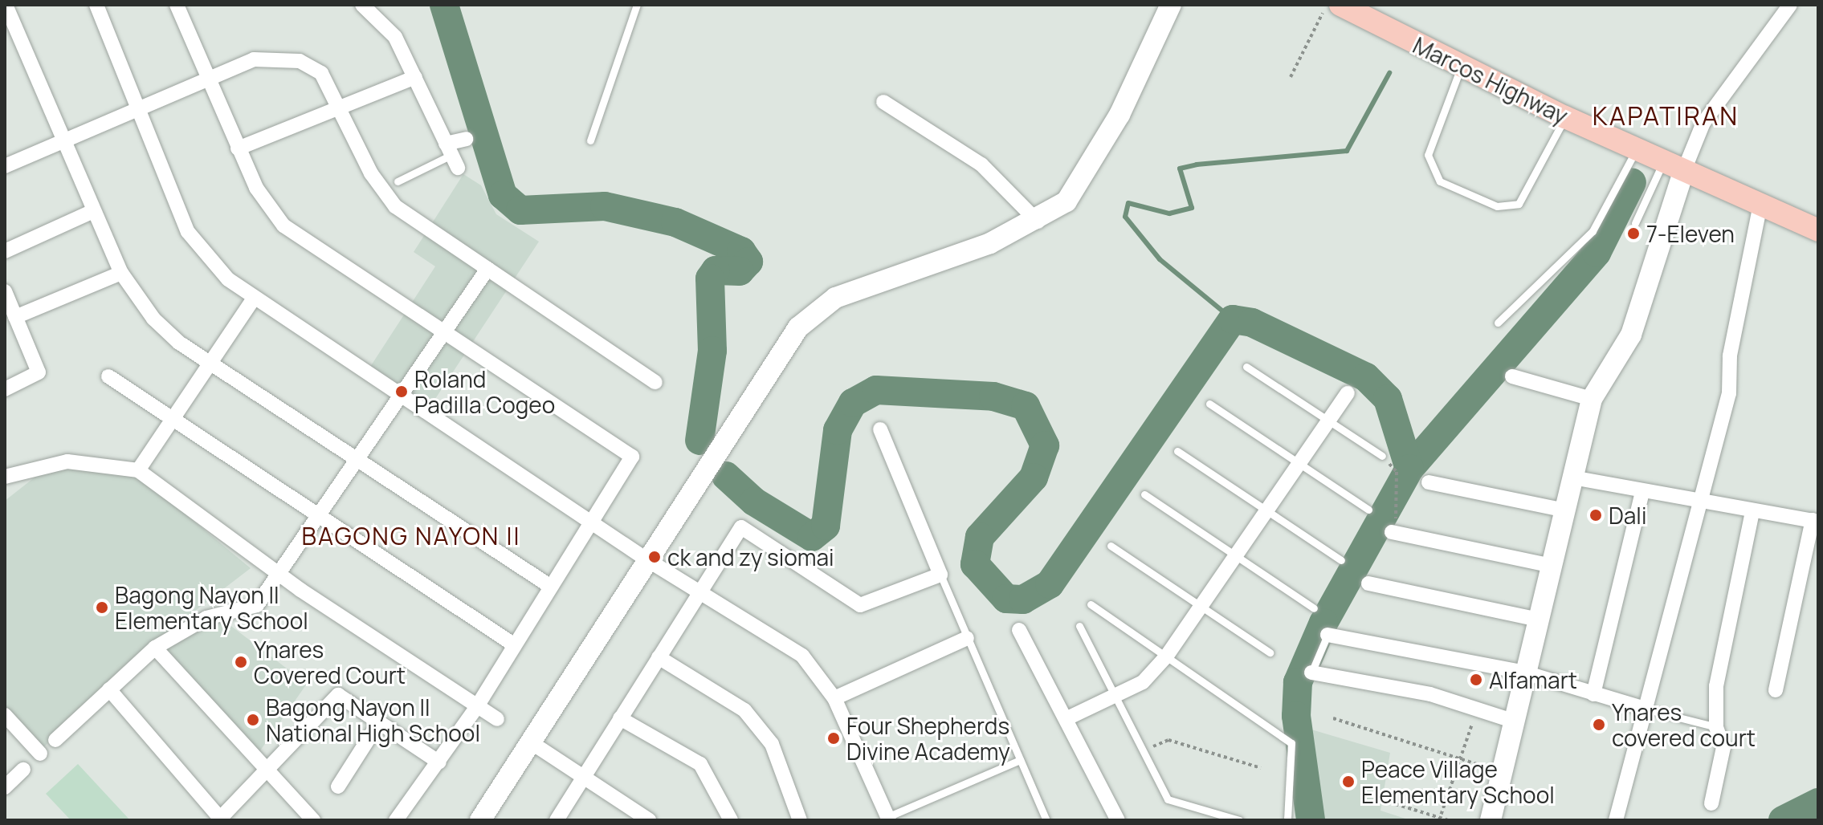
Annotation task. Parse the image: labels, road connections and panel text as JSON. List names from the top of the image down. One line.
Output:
{"streets":{"main road":["Marcos Highway"]},"districts":["KAPATIRAN","BAGONG NAYON II"],"places":["7-Eleven","Roland Padilla Cogeo","Dali","ck and zy siomai","Bagong Nayon II Elementary School","Ynares Covered Court","Alfamart","Bagong Nayon II National High School","Ynares covered court","Four Shepherds Divine Academy","Peace Village Elementary School"]}
